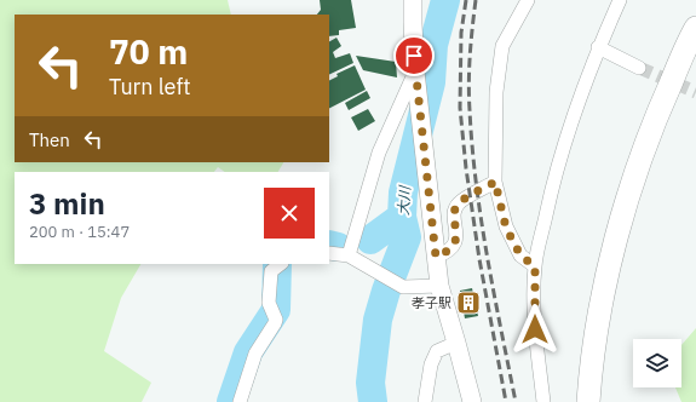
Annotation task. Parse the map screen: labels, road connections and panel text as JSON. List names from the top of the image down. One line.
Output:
{"water":["大川"],"places":{"building":["孝子駅"]},"page":{"turn":["70 m","Turn left"],"then":"Then","heading":["3 min","200 m · 15:47"]}}
